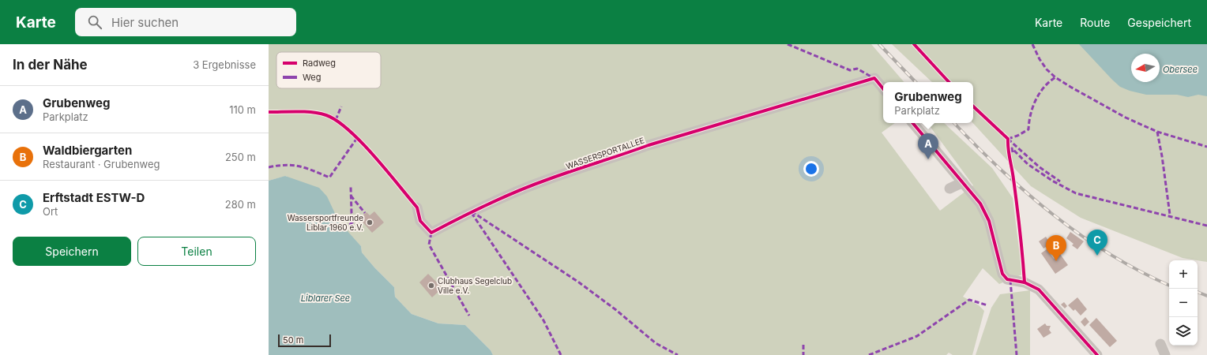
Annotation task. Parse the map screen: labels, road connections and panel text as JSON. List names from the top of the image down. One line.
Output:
{"streets":{"street":["WASSERSPORTALLEE"]},"water":["Obersee","Liblarer See"],"places":["Wassersportfreunde Liblar 1960 e.V.","Clubhaus Segelclub Ville e.V."],"legend":["Radweg","Weg"],"scale_bar":"50 m","north":"left","page":{"header":"Karte","search":"Hier suchen","nav":["Karte","Route","Gespeichert"],"heading":["In der Nähe","3 Ergebnisse"],"popup":["Grubenweg","Parkplatz"],"list":[{"mark":"A","name":"Grubenweg","note":"Parkplatz","value":"110 m"},{"mark":"B","name":"Waldbiergarten","note":"Restaurant · Grubenweg","value":"250 m"},{"mark":"C","name":"Erftstadt ESTW-D","note":"Ort","value":"280 m"}],"pins":["A","C","B"],"buttons":["Speichern","Teilen"],"map_buttons":["+","−"],"scale":"50 m"}}
